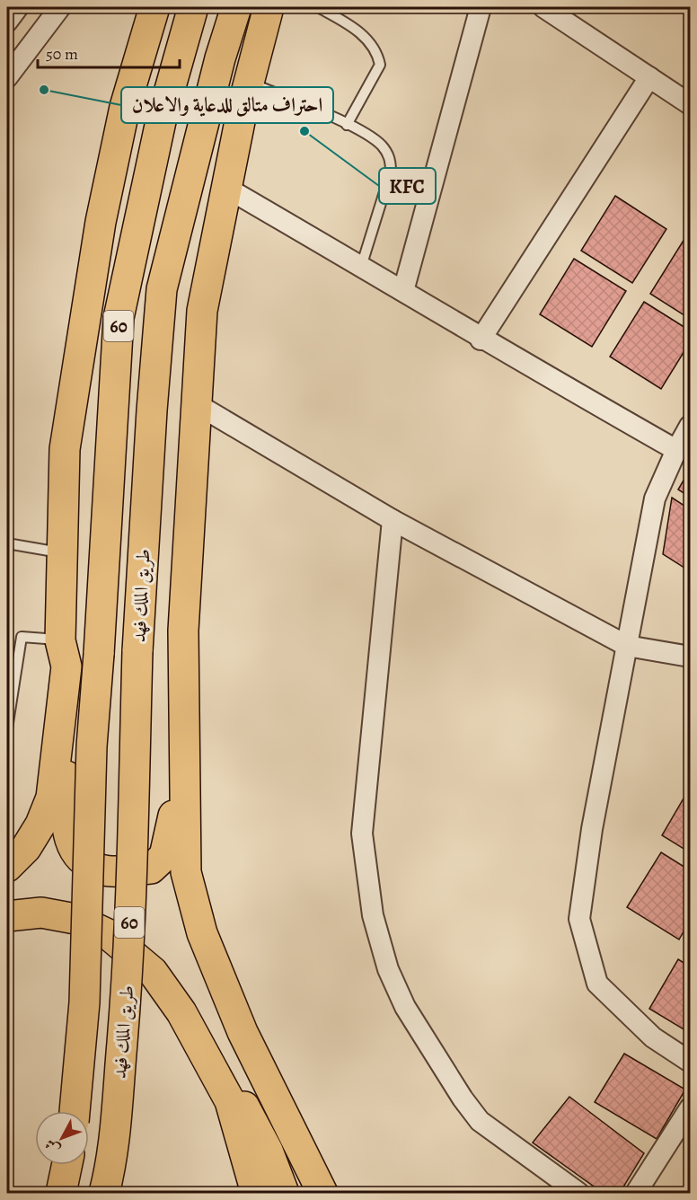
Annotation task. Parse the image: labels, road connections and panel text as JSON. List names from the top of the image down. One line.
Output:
{"streets":{"main road":["60","طريق الملك فهد"]},"places":["احتراف متالق للدعاية والاعلان","KFC"],"scale_bar":"50 m","north":"bottom left"}
